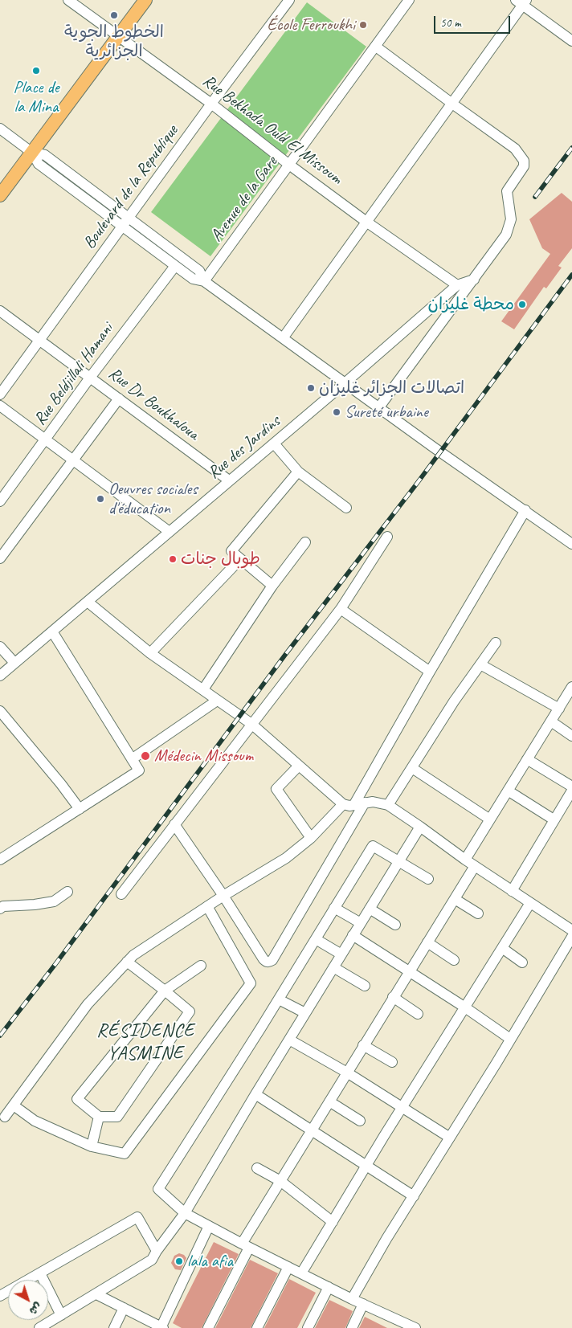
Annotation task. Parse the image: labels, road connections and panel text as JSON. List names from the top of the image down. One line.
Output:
{"streets":{"street":["Rue Bekhada Ould El Missoum","Boulevard de la Republique","Avenue de la Gare","Rue Beldjillali Hamani","Rue Dr Boukhaloua","Rue des Jardins"]},"crossings":[["Rue Bekhada Ould El Missoum","Boulevard de la Republique"],["Rue Bekhada Ould El Missoum","Avenue de la Gare"],["Rue Bekhada Ould El Missoum","Rue des Jardins"],["Boulevard de la Republique","Rue Dr Boukhaloua"],["Rue Beldjillali Hamani","Rue Dr Boukhaloua"],["Rue Dr Boukhaloua","Rue des Jardins"]],"districts":["RÉSIDENCE YASMINE"],"places":["الخطوط الجوية الجزائرية","École Ferroukhi","Place de la Mina","محطة غليزان","اتصالات الجزائر غليزان","Sureté urbaine","Oeuvres sociales d'éducation","طوبال جنات","Médecin Missoum","lala afia"],"scale_bar":"50 m","north":"bottom right"}
